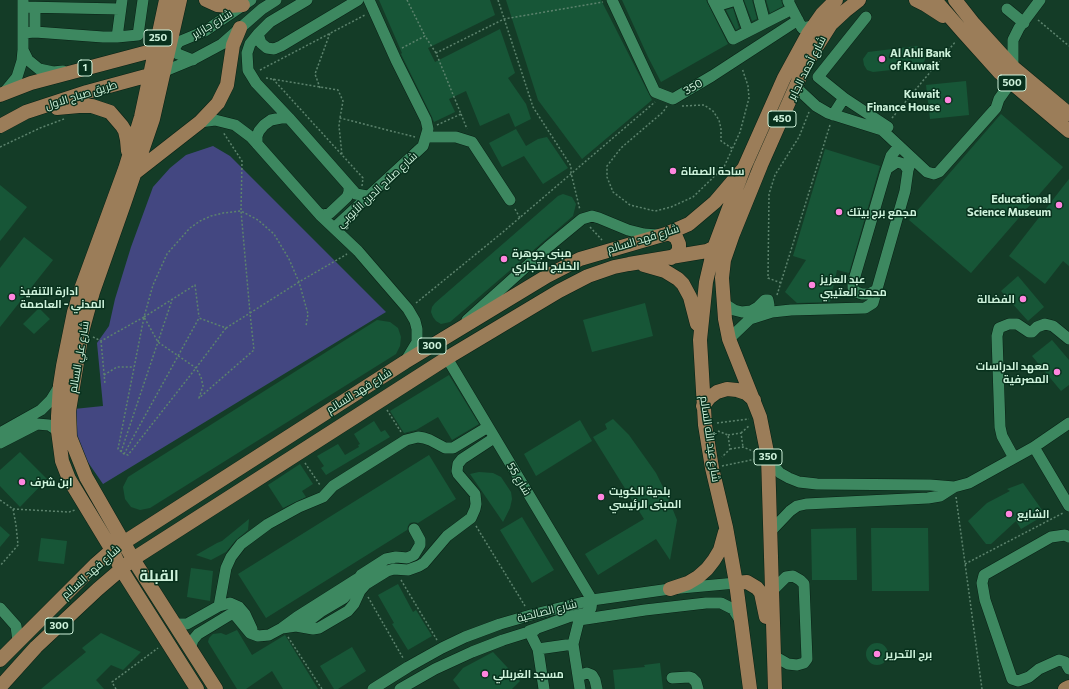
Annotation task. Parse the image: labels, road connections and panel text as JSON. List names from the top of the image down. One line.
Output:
{"streets":{"main road":["250","1","شارع أحمد الجابر","500","350","طريق صباح الاول","450","شارع فهد السالم","300","شارع علي السالم","شارع عبد الله السالم"],"street":["شارع جازاير","شارع صلاح الدين الأيوبي","شارع 55","شارع الصالحية"]},"crossings":[["شارع جازاير","1"],["شارع جازاير","شارع علي السالم"],["1","شارع علي السالم"],["شارع أحمد الجابر","350"],["شارع أحمد الجابر","شارع فهد السالم"],["شارع أحمد الجابر","شارع عبد الله السالم"],["350","شارع فهد السالم"],["طريق صباح الاول","شارع علي السالم"],["شارع صلاح الدين الأيوبي","شارع فهد السالم"],["شارع فهد السالم","شارع علي السالم"],["شارع فهد السالم","شارع عبد الله السالم"],["شارع فهد السالم","شارع 55"],["شارع عبد الله السالم","شارع الصالحية"],["شارع 55","شارع الصالحية"]],"districts":["القبلة"],"places":["Al Ahli Bank of Kuwait","Kuwait Finance House","ساحة الصفاة","Educational Science Museum","مجمع برج بيتك","مبنى جوهرة الخليج التجاري","عبد العزيز محمد العتيبي","ادارة التنفيذ المدني - العاصمة","الفضالة","معهد الدراسات المصرفية","ابن شرف","بلدية الكويت المبنى الرئيسي","الشايع","برج التحرير","مسجد الغربللي"]}
